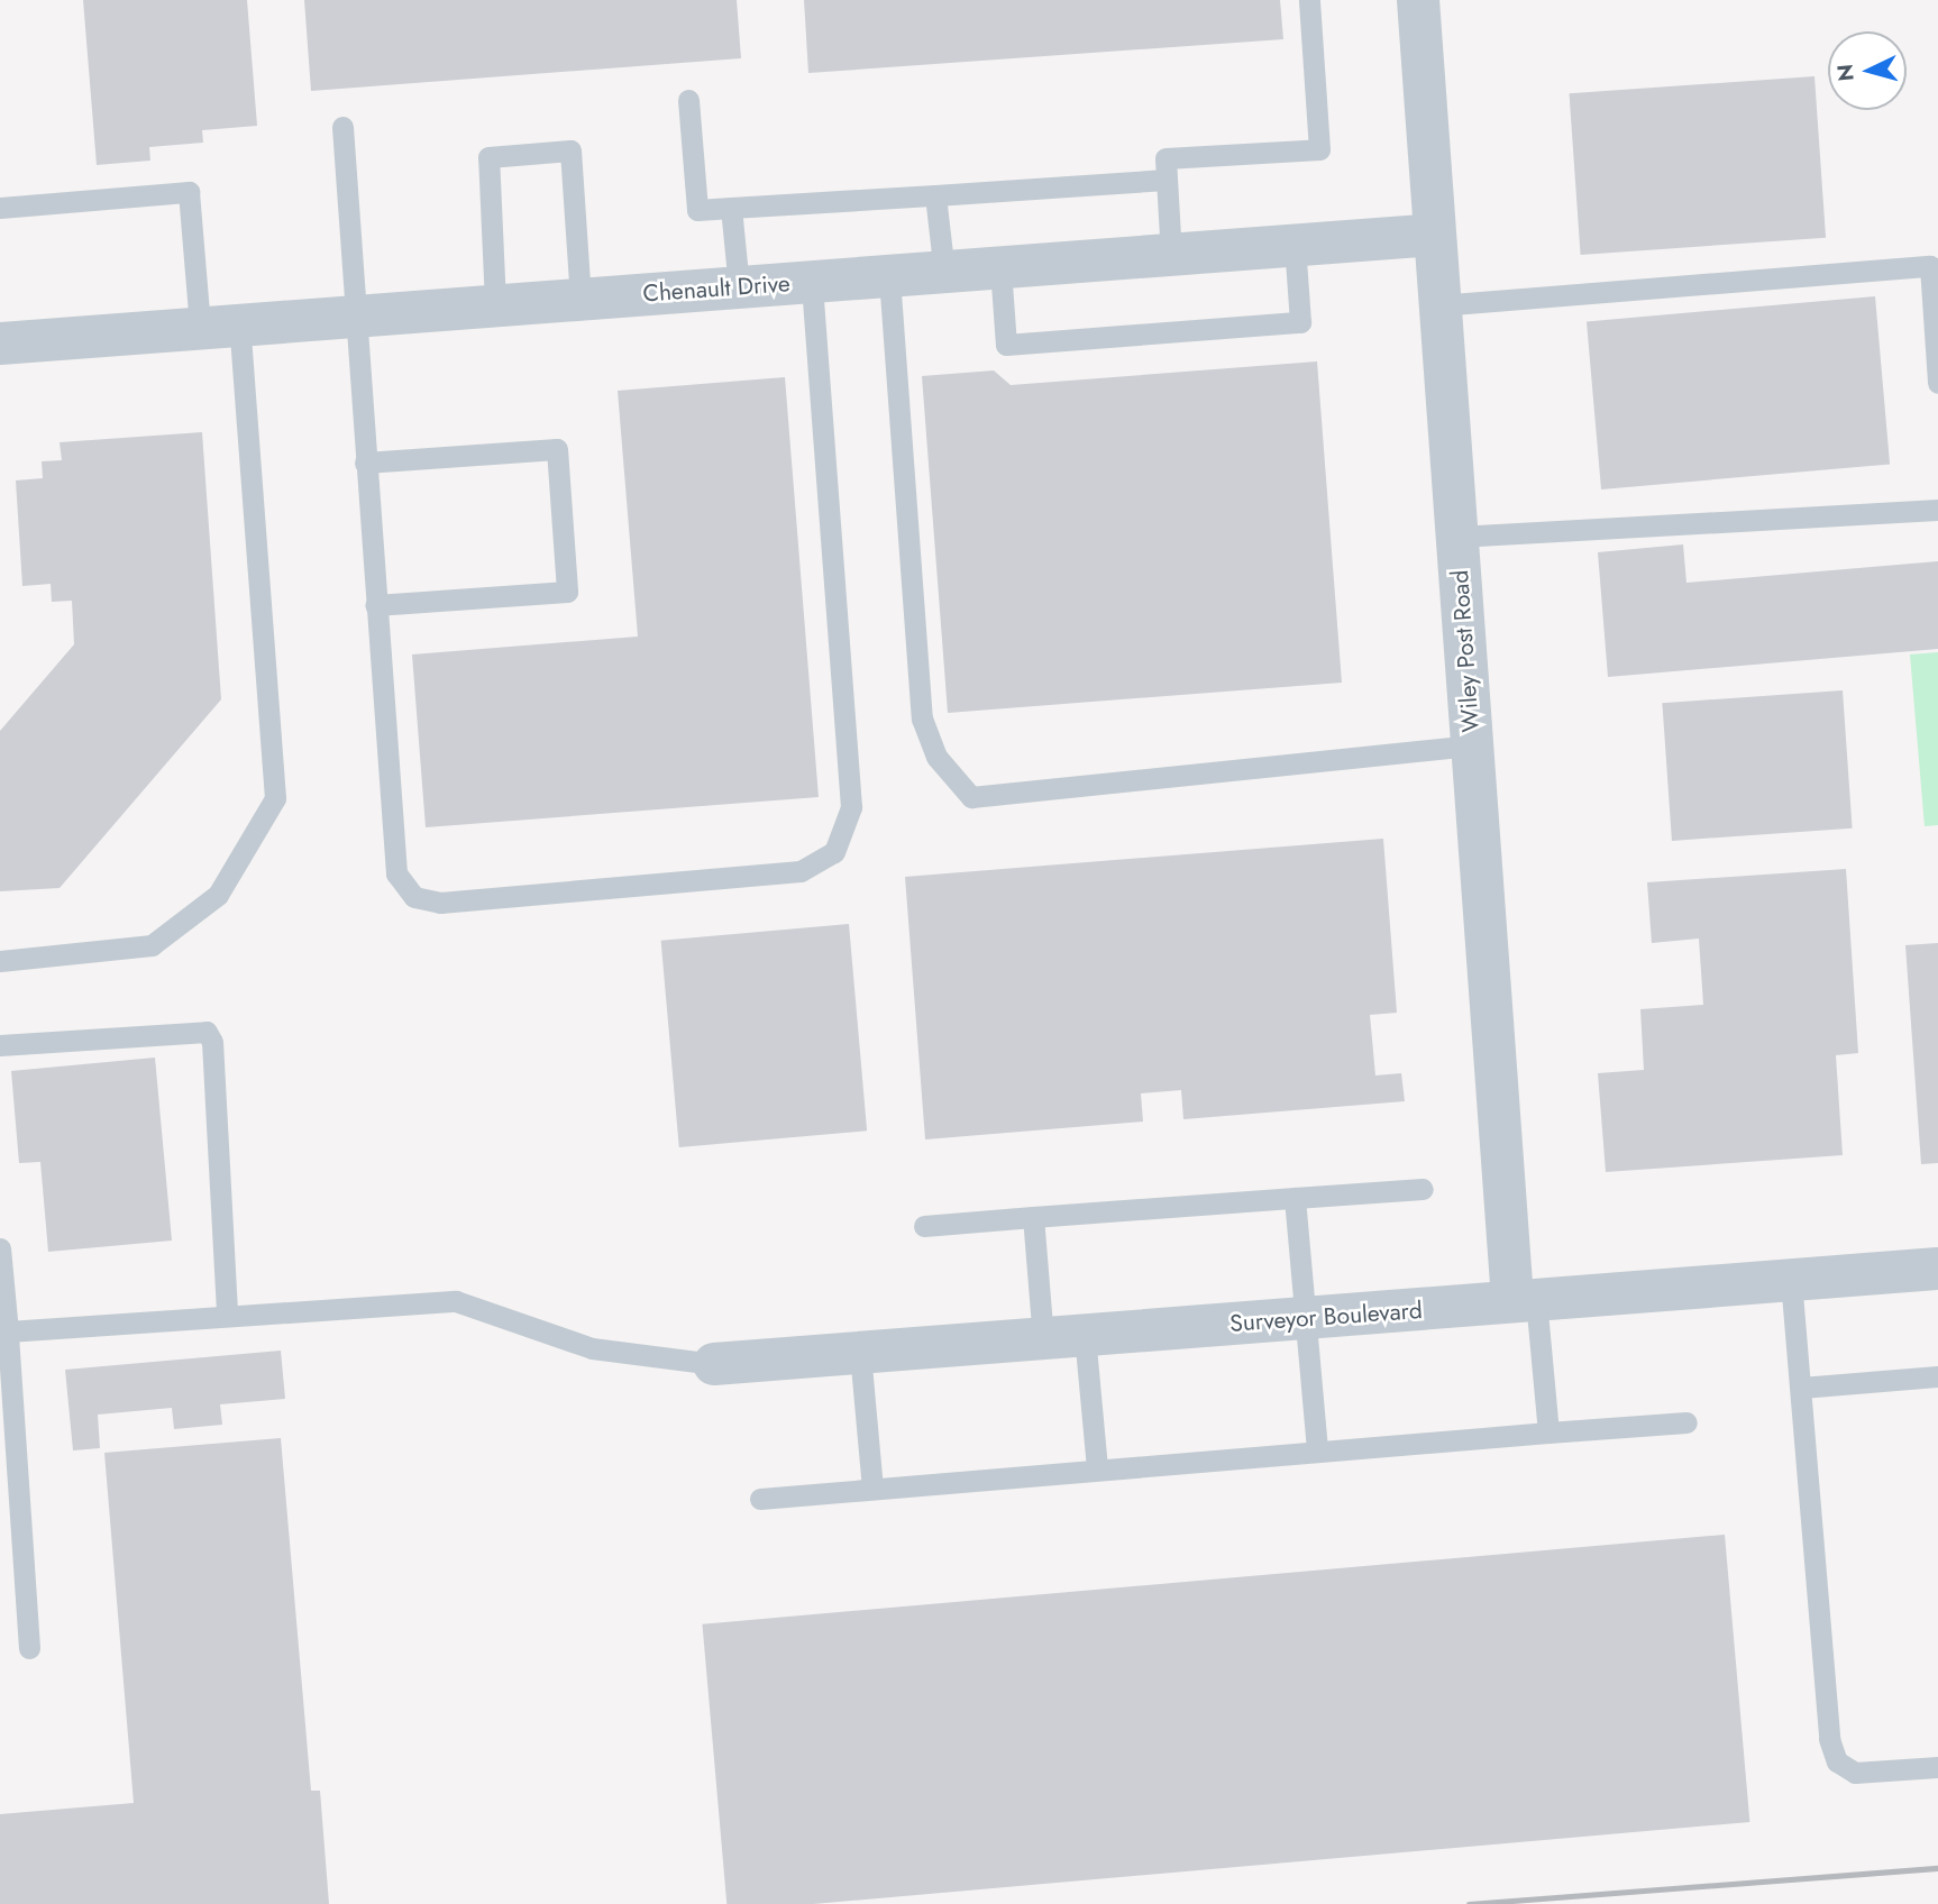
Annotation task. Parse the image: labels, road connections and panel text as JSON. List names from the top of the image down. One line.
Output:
{"streets":{"street":["Chenault Drive","Wiley Post Road","Surveyor Boulevard"]},"crossings":[["Chenault Drive","Wiley Post Road"],["Wiley Post Road","Surveyor Boulevard"]],"north":"left"}
